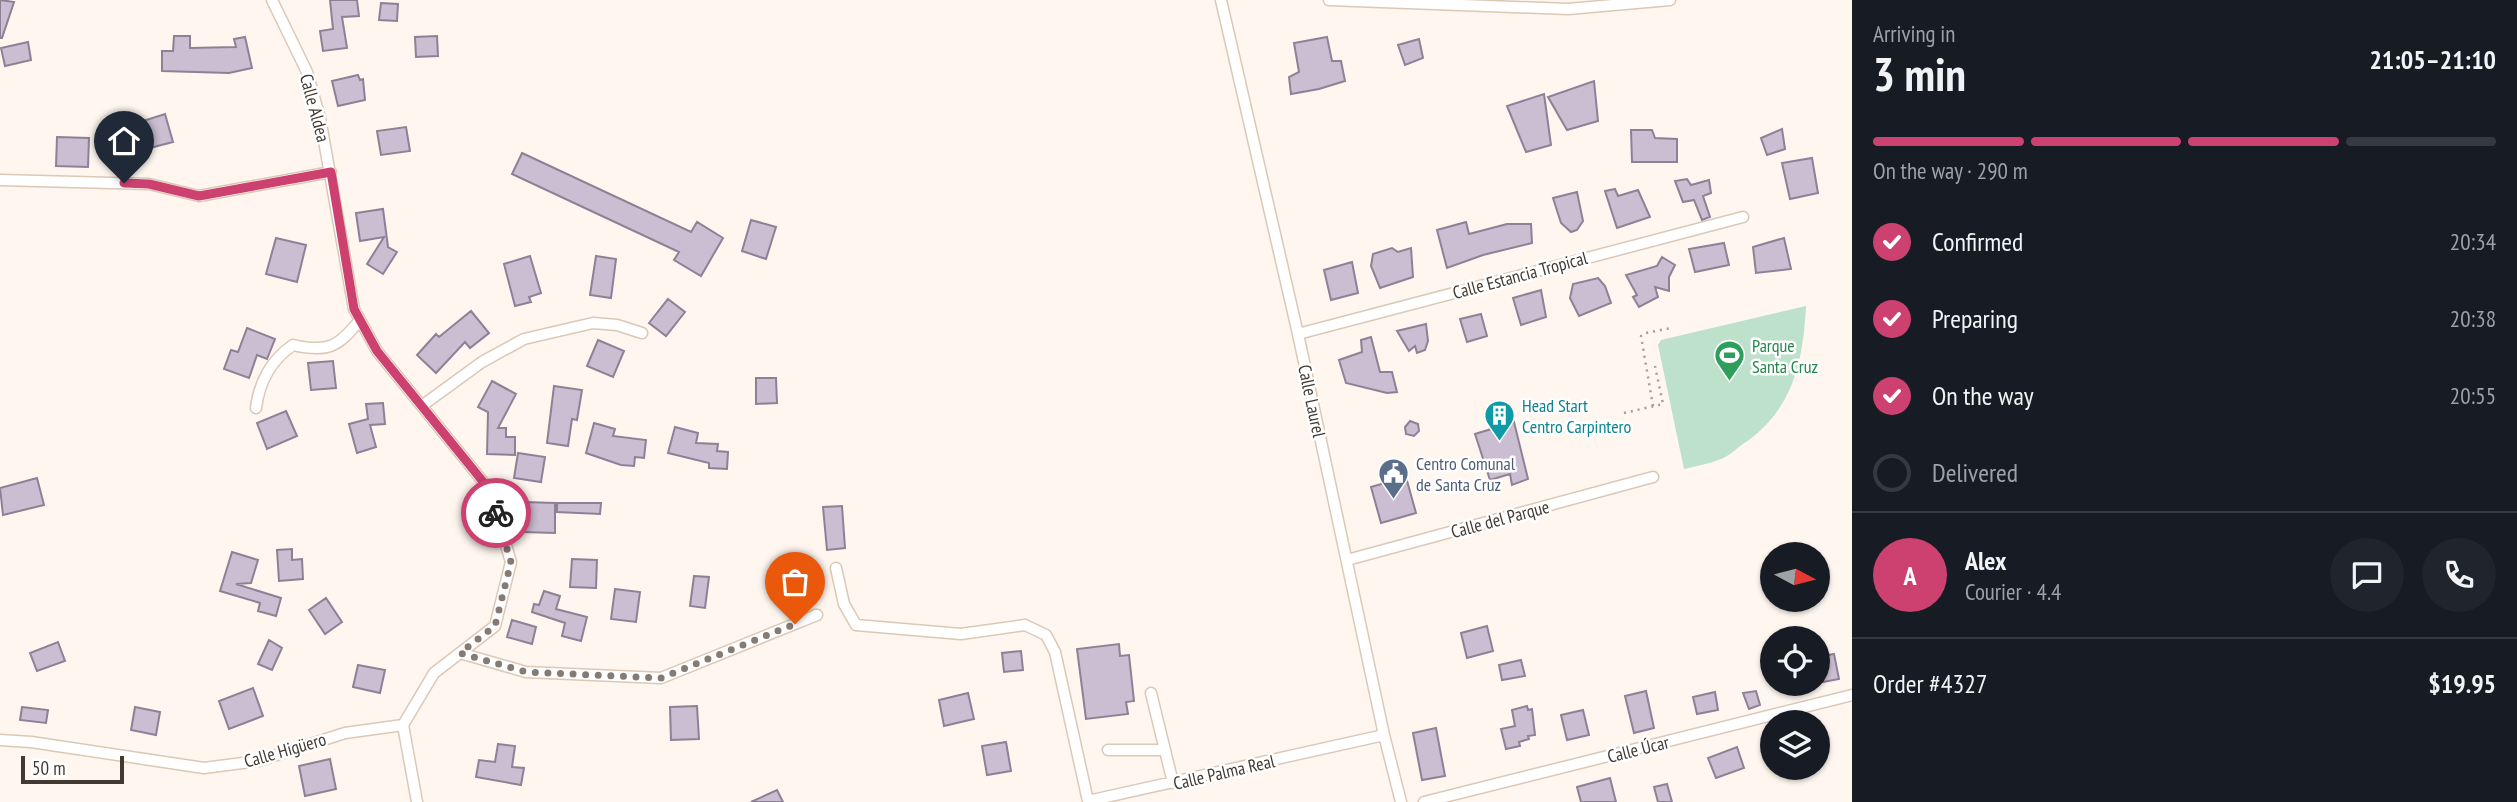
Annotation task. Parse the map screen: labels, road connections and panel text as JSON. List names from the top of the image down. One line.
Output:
{"streets":{"street":["Calle Aldea","Calle Estancia Tropical","Calle Laurel","Calle del Parque","Calle Úcar","Calle Higüero","Calle Palma Real"]},"crossings":[["Calle Aldea","Calle Higüero"],["Calle Estancia Tropical","Calle Laurel"],["Calle Laurel","Calle del Parque"],["Calle Laurel","Calle Palma Real"]],"places":{"sports":["Parque Santa Cruz"],"building":["Head Start Centro Carpintero"],"public building":["Centro Comunal de Santa Cruz"]},"scale_bar":"50 m","north":"right","page":{"heading":["3 min","Arriving in","21:05–21:10"],"panel":["Alex","Courier · 4.4","Order #4327","$19.95"],"bar":"On the way · 290 m","list":[["Confirmed","20:34"],["Preparing","20:38"],["On the way","20:55"],"Delivered"],"round":"A","scale":"50 m"}}
